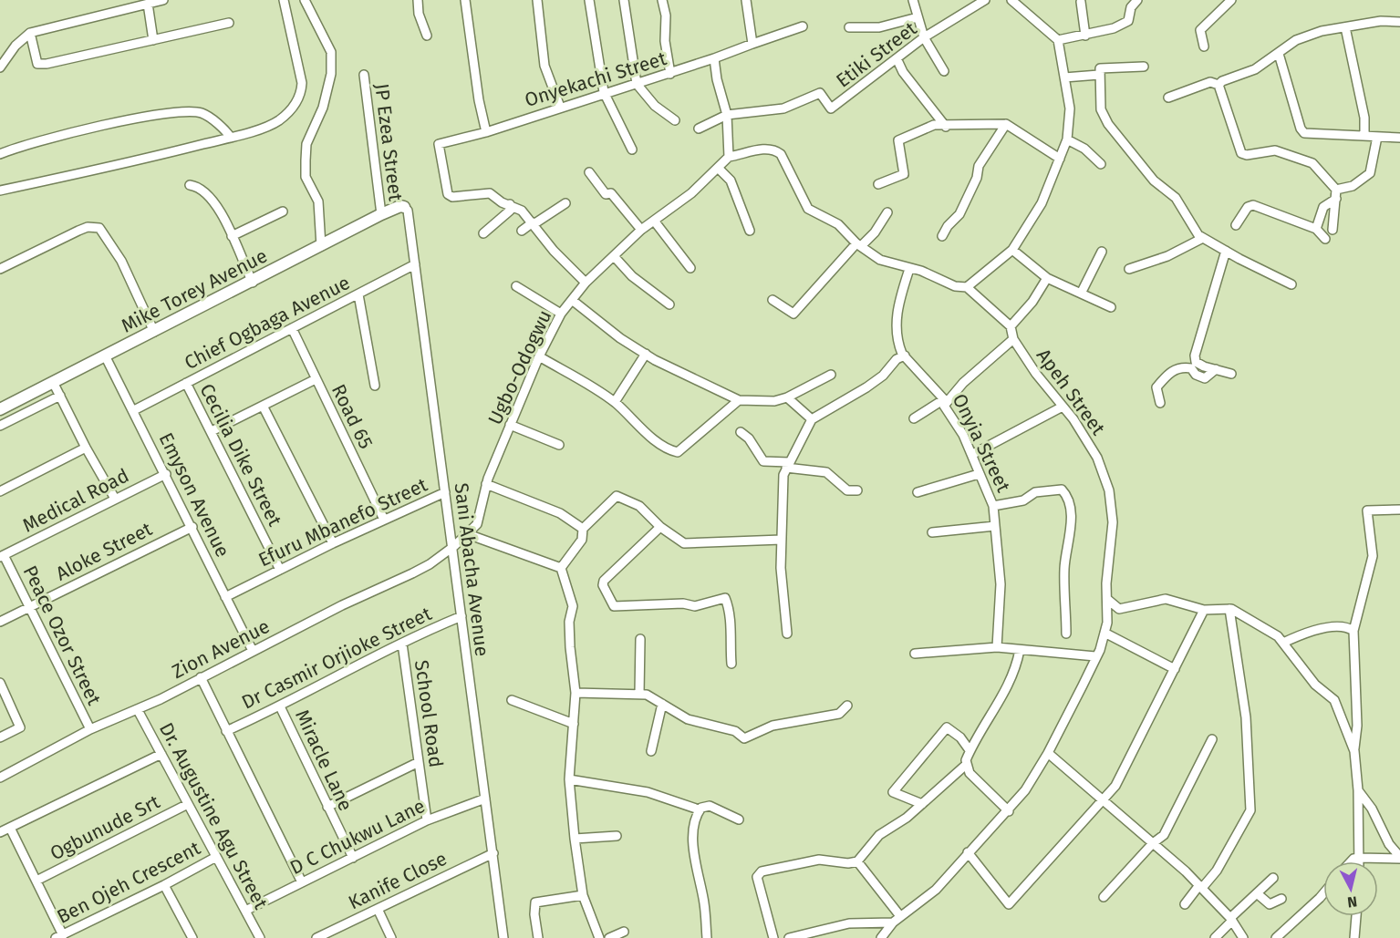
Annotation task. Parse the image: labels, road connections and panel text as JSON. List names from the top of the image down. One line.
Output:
{"streets":{"main road":["Mike Torey Avenue"],"street":["Etiki Street","Onyekachi Street","JP Ezea Street","Chief Ogbaga Avenue","Ugbo-Odogwu","Apeh Street","Road 65","Onyia Street","Cecilia Dike Street","Emyson Avenue","Medical Road","Efuru Mbanefo Street","Aloke Street","Sani Abacha Avenue","Peace Ozor Street","Zion Avenue","Dr Casmir Orjioke Street","School Road","Miracle Lane","Dr. Augustine Agu Street","Ogbunude Srt","D C Chukwu Lane","Kanife Close","Ben Ojeh Crescent"]},"crossings":[["JP Ezea Street","Mike Torey Avenue"],["Mike Torey Avenue","Emyson Avenue"],["Mike Torey Avenue","Sani Abacha Avenue"],["Chief Ogbaga Avenue","Road 65"],["Chief Ogbaga Avenue","Cecilia Dike Street"],["Chief Ogbaga Avenue","Emyson Avenue"],["Chief Ogbaga Avenue","Sani Abacha Avenue"],["Ugbo-Odogwu","Sani Abacha Avenue"],["Ugbo-Odogwu","Zion Avenue"],["Road 65","Efuru Mbanefo Street"],["Cecilia Dike Street","Efuru Mbanefo Street"],["Emyson Avenue","Medical Road"],["Emyson Avenue","Efuru Mbanefo Street"],["Emyson Avenue","Aloke Street"],["Emyson Avenue","Zion Avenue"],["Medical Road","Peace Ozor Street"],["Efuru Mbanefo Street","Sani Abacha Avenue"],["Aloke Street","Peace Ozor Street"],["Sani Abacha Avenue","Zion Avenue"],["Sani Abacha Avenue","Dr Casmir Orjioke Street"],["Sani Abacha Avenue","D C Chukwu Lane"],["Sani Abacha Avenue","Kanife Close"],["Peace Ozor Street","Zion Avenue"],["Zion Avenue","Dr. Augustine Agu Street"],["Dr Casmir Orjioke Street","School Road"],["Dr Casmir Orjioke Street","Miracle Lane"],["School Road","D C Chukwu Lane"],["Miracle Lane","D C Chukwu Lane"],["Dr. Augustine Agu Street","Ogbunude Srt"],["Dr. Augustine Agu Street","D C Chukwu Lane"],["Dr. Augustine Agu Street","Ben Ojeh Crescent"]],"north":"bottom"}
